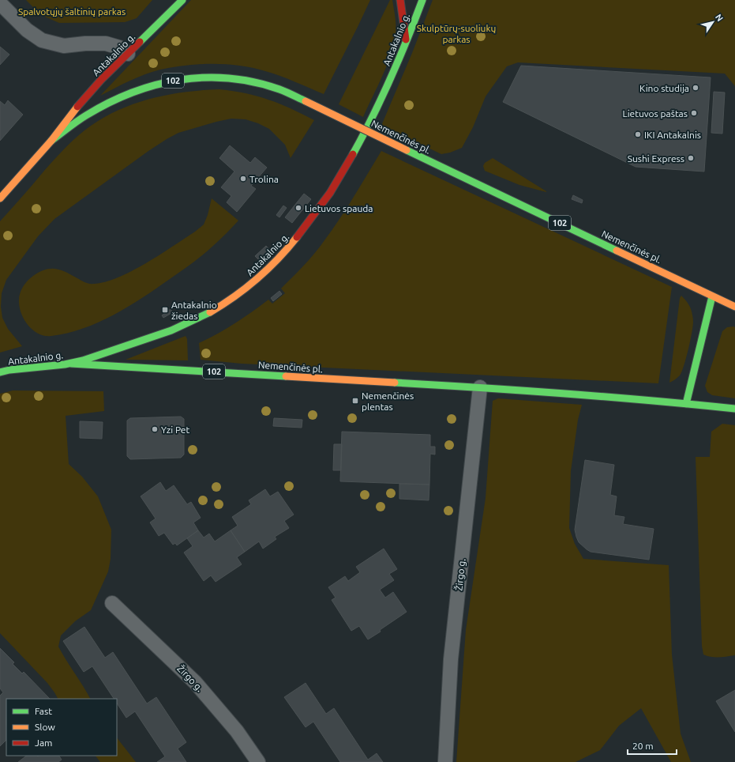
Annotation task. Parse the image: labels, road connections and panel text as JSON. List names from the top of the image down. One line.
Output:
{"streets":{"main road":["Antakalnio g.","102","Nemenčinės pl."],"street":["Žirgo g."]},"crossings":[["Antakalnio g.","Nemenčinės pl."],["Nemenčinės pl.","Žirgo g."]],"parks":["Spalvotųjų šaltinių parkas","Skulptūrų-suoliukų parkas"],"places":{"other":["Kino studija","Lietuvos paštas","IKI Antakalnis","Sushi Express","Trolina","Lietuvos spauda","Yzi Pet"],"transit":["Antakalnio žiedas","Nemenčinės plentas"]},"legend":["Fast","Slow","Jam"],"scale_bar":"20 m","north":"top right"}
